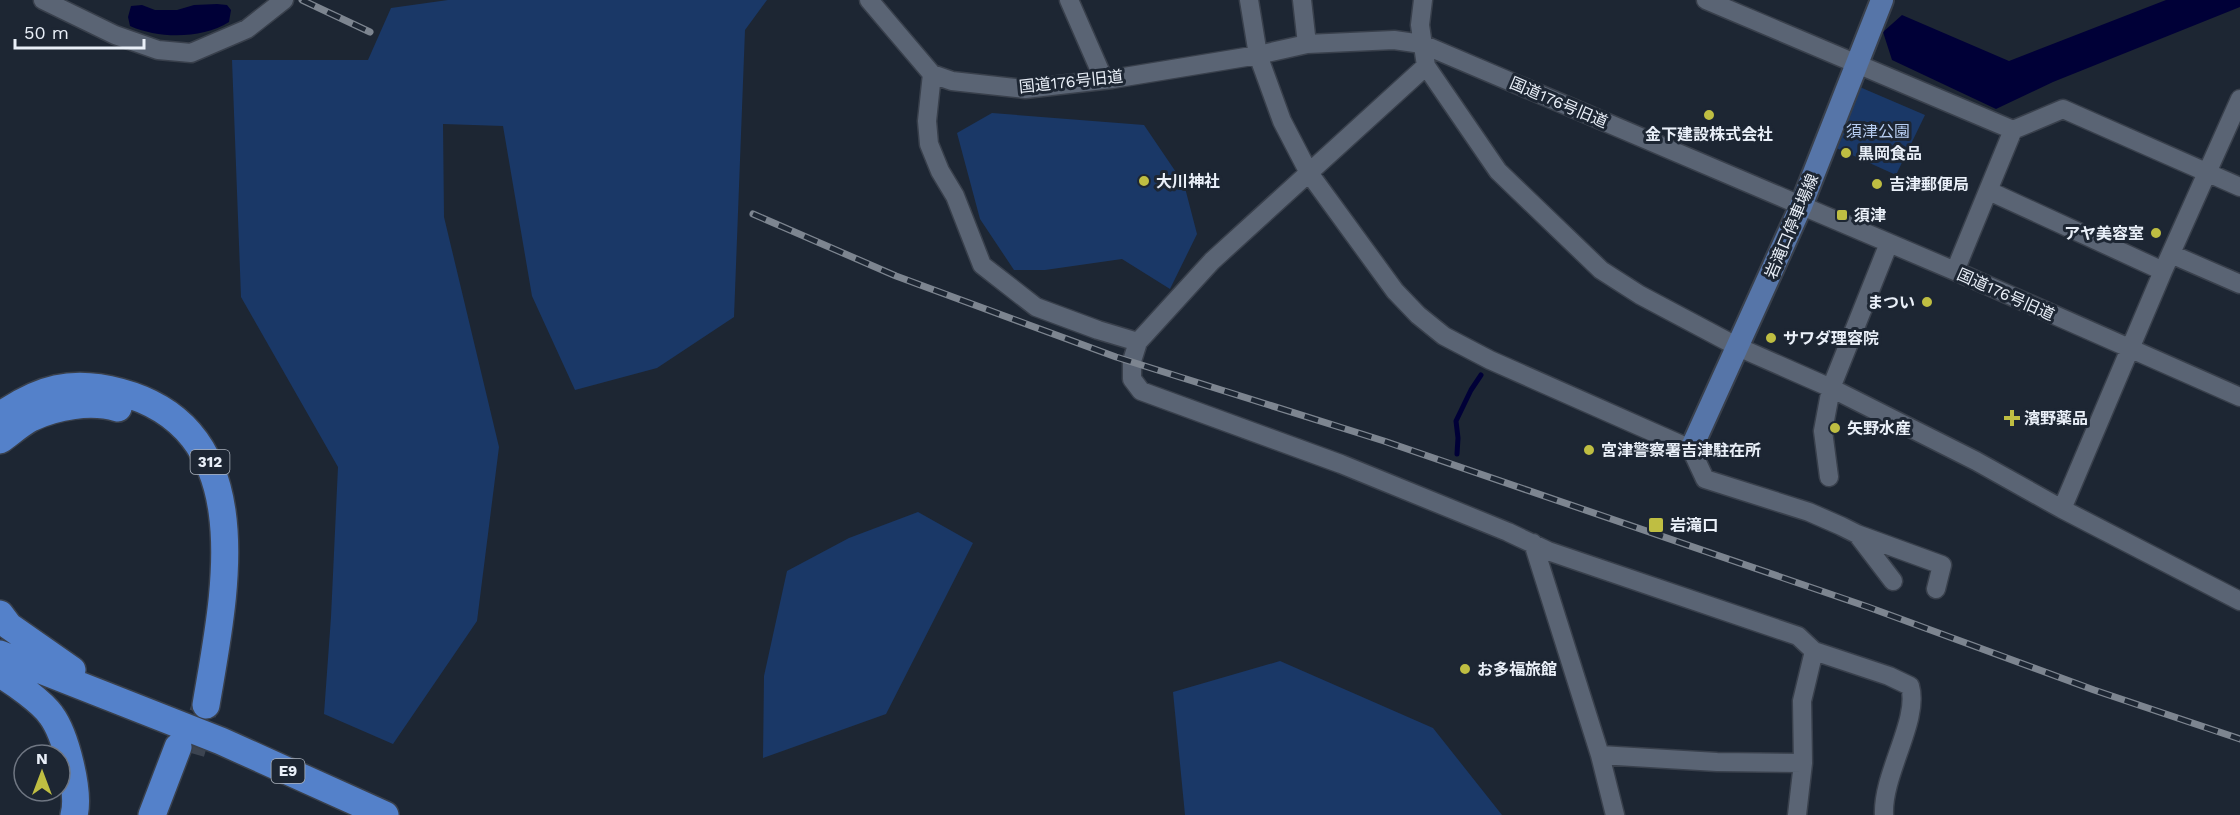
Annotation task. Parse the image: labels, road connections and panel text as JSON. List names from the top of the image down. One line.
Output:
{"streets":{"highway":["312","E9"],"main road":["岩滝口停車場線"],"street":["国道176号旧道"]},"crossings":[["国道176号旧道","岩滝口停車場線"]],"parks":["須津公園"],"places":{"other":["金下建設株式会社","黒岡食品","大川神社","吉津郵便局","アヤ美容室","まつい","サワダ理容院","矢野水産","宮津警察署吉津駐在所","お多福旅館"],"transit":["須津","岩滝口"],"health":["濱野薬品"]},"scale_bar":"50 m","north":"top"}
